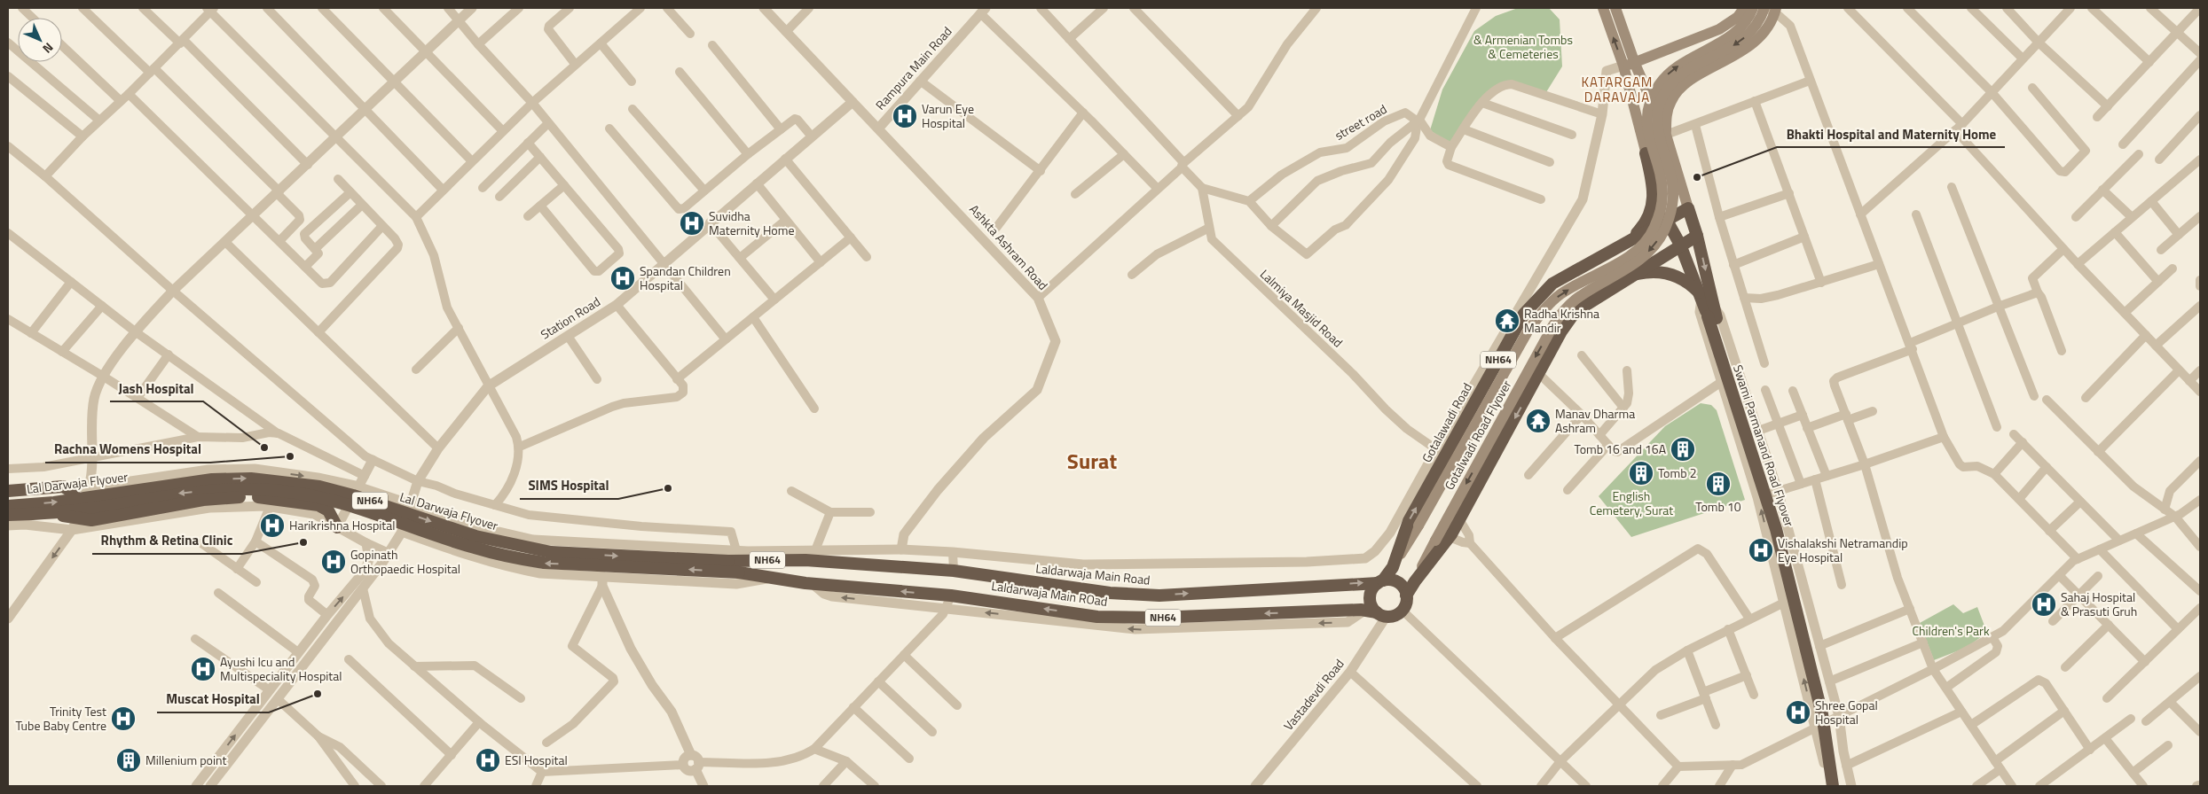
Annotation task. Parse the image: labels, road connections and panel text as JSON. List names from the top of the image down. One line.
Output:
{"streets":{"highway":["NH64","Gotalawadi Road","Swami Parmanand Road Flyover","Lal Darwaja Flyover","Laldarwaja Main Road","Laldarwaja Main ROad"],"main road":["Gotalwadi Road Flyover"],"street":["Rampura Main Road","street road","Ashkta Ashram Road","Lalmiya Masjid Road","Station Road","Vastadevdi Road"]},"crossings":[["Rampura Main Road","Ashkta Ashram Road"],["Ashkta Ashram Road","Station Road"],["NH64","Gotalawadi Road"],["NH64","Laldarwaja Main Road"],["NH64","Laldarwaja Main ROad"],["NH64","Vastadevdi Road"],["Gotalawadi Road","Gotalwadi Road Flyover"],["Gotalawadi Road","Laldarwaja Main Road"],["Gotalawadi Road","Laldarwaja Main ROad"],["Gotalawadi Road","Vastadevdi Road"],["Lal Darwaja Flyover","Laldarwaja Main Road"],["Lal Darwaja Flyover","Laldarwaja Main ROad"],["Laldarwaja Main Road","Laldarwaja Main ROad"],["Laldarwaja Main Road","Vastadevdi Road"],["Laldarwaja Main ROad","Vastadevdi Road"]],"one_way":["Laldarwaja Main Road","Laldarwaja Main ROad"],"districts":["KATARGAM DARAVAJA","Surat"],"parks":["& Armenian Tombs & Cemeteries","English Cemetery, Surat","Children's Park"],"places":{"hospital":["Varun Eye Hospital","Suvidha Maternity Home","Spandan Children Hospital","Harikrishna Hospital","Vishalakshi Netramandip Eye Hospital","Gopinath Orthopaedic Hospital","Sahaj Hospital & Prasuti Gruh","Ayushi Icu and Multispeciality Hospital","Shree Gopal Hospital","Trinity Test Tube Baby Centre","ESI Hospital"],"other":["Bhakti Hospital and Maternity Home","Jash Hospital","Rachna Womens Hospital","SIMS Hospital","Rhythm & Retina Clinic","Muscat Hospital"],"temple":["Radha Krishna Mandir","Manav Dharma Ashram"],"building":["Tomb 16 and 16A","Tomb 2","Tomb 10","Millenium point"]},"north":"bottom right"}
